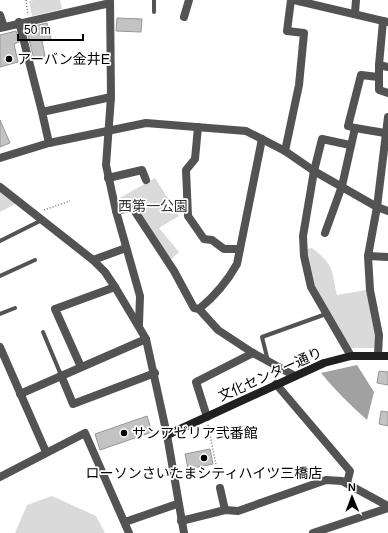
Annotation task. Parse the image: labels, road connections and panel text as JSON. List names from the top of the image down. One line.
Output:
{"streets":{"street":["文化センター通り"]},"parks":["西第一公園"],"places":["アーバン金井E","サンアゼリア弐番館","ローソンさいたまシティハイツ三橋店"],"scale_bar":"50 m","north":"top"}
